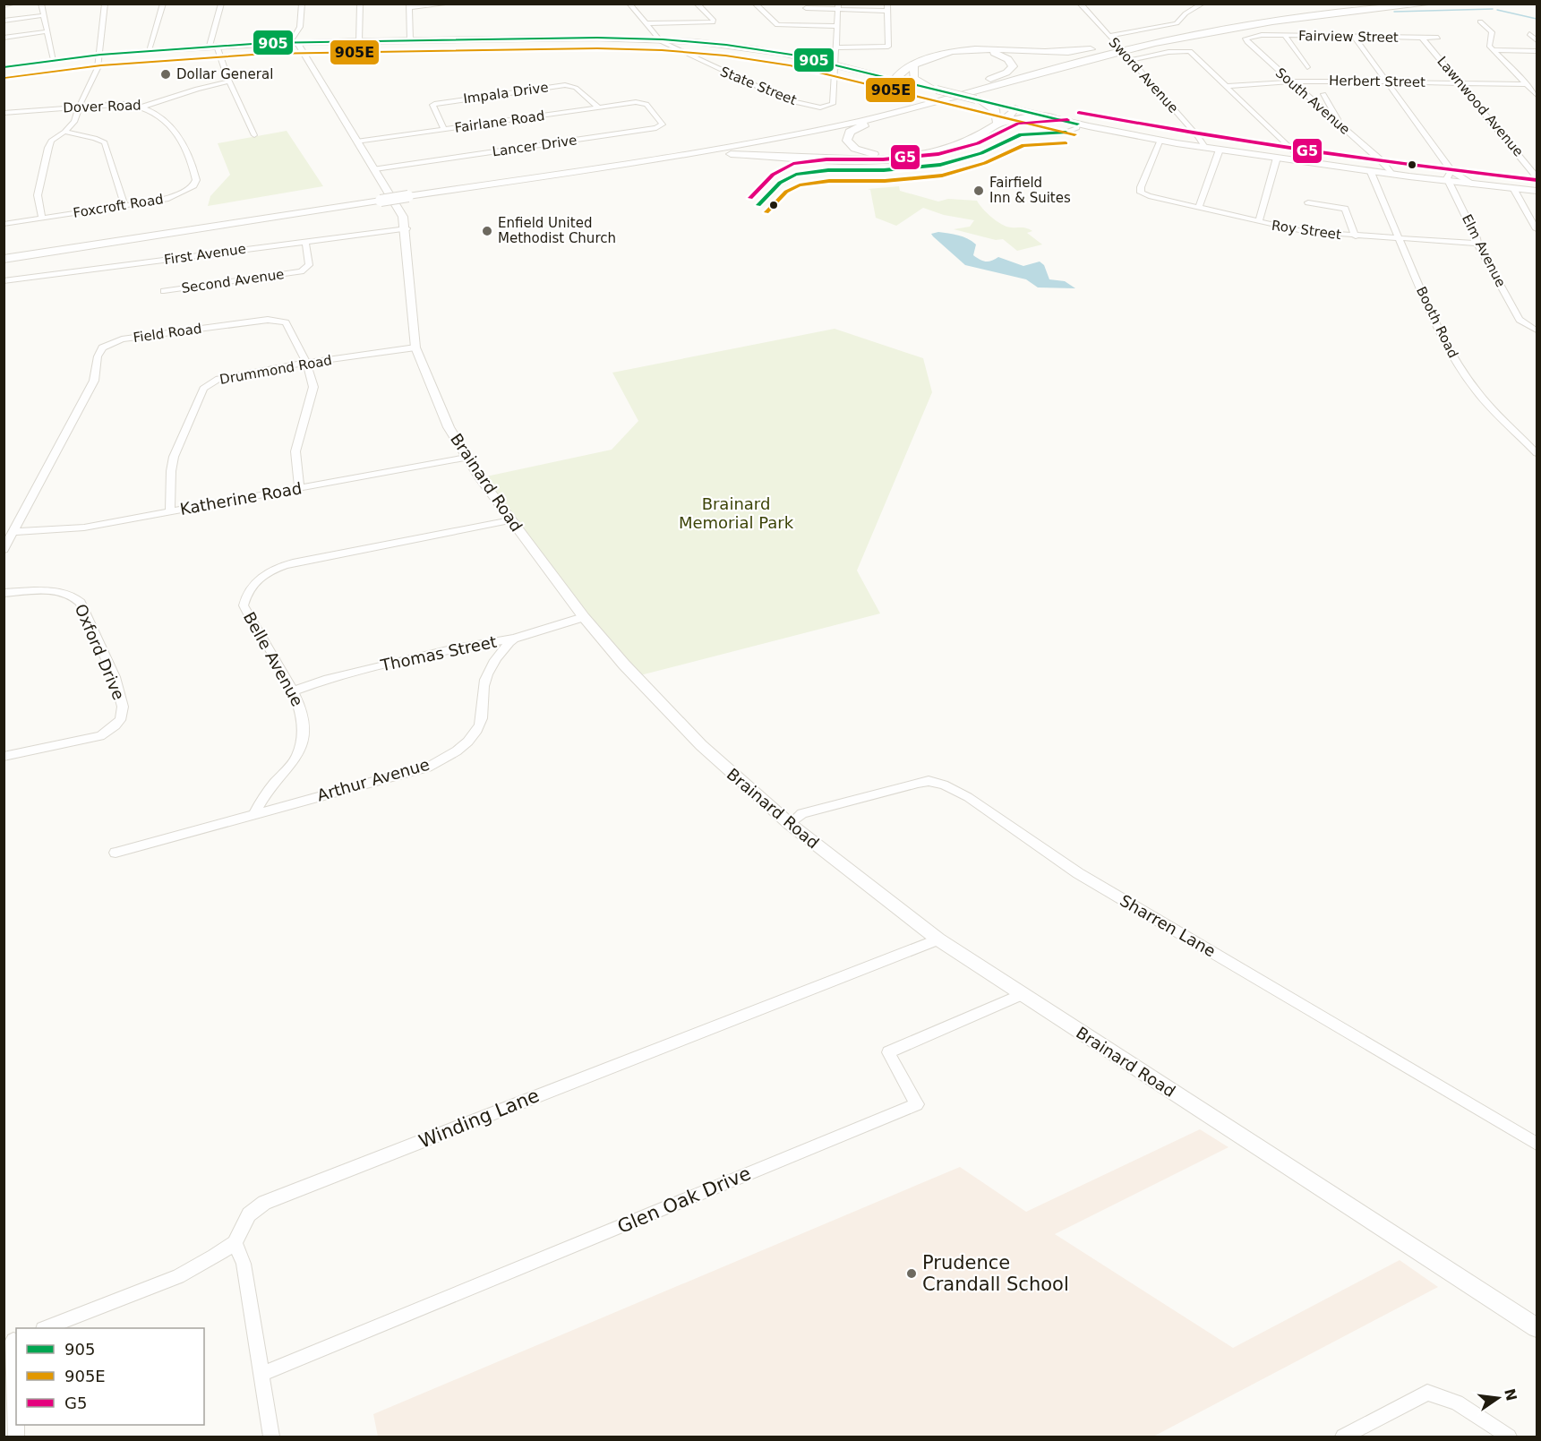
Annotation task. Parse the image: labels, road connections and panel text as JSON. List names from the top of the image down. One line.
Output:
{"streets":{"main road":["Brainard Road"],"street":["Fairview Street","Sword Avenue","Herbert Street","State Street","Impala Drive","South Avenue","Dover Road","Lawnwood Avenue","Fairlane Road","Lancer Drive","Foxcroft Road","Roy Street","Elm Avenue","First Avenue","Second Avenue","Booth Road","Field Road","Drummond Road","Katherine Road","Oxford Drive","Thomas Street","Belle Avenue","Arthur Avenue","Sharren Lane","Winding Lane","Glen Oak Drive"]},"crossings":[["Fairview Street","South Avenue"],["Fairview Street","Lawnwood Avenue"],["Herbert Street","South Avenue"],["Herbert Street","Lawnwood Avenue"],["Impala Drive","Fairlane Road"],["Dover Road","Foxcroft Road"],["Fairlane Road","Lancer Drive"],["Fairlane Road","Brainard Road"],["Lancer Drive","Brainard Road"],["Roy Street","Elm Avenue"],["Roy Street","Booth Road"],["First Avenue","Second Avenue"],["First Avenue","Brainard Road"],["Field Road","Drummond Road"],["Field Road","Katherine Road"],["Drummond Road","Brainard Road"],["Drummond Road","Katherine Road"],["Brainard Road","Katherine Road"],["Brainard Road","Thomas Street"],["Brainard Road","Belle Avenue"],["Brainard Road","Sharren Lane"],["Brainard Road","Winding Lane"],["Brainard Road","Glen Oak Drive"],["Thomas Street","Belle Avenue"],["Thomas Street","Arthur Avenue"],["Belle Avenue","Arthur Avenue"]],"parks":["Brainard Memorial Park"],"places":["Dollar General","Fairfield Inn & Suites","Enfield United Methodist Church","Prudence Crandall School"],"lines":["transit line 905","transit line 905E","transit line G5"],"legend":["905","905E","G5"],"north":"right"}
